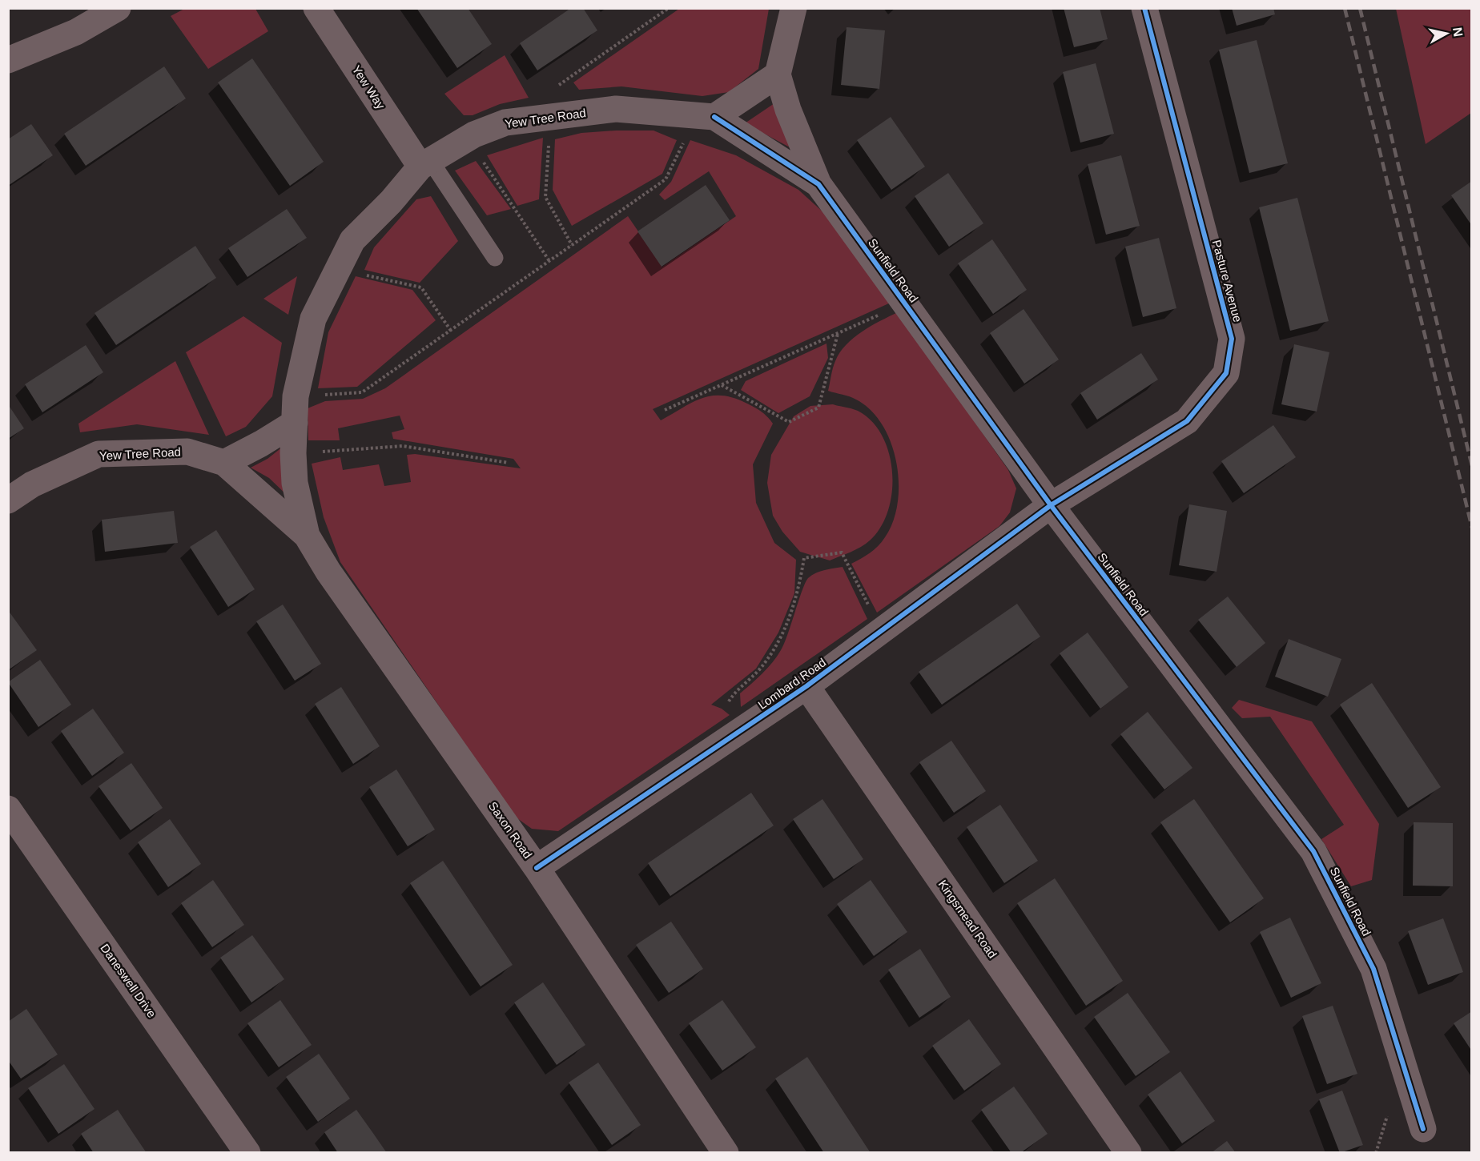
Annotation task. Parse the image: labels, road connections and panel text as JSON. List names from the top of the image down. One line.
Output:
{"streets":{"street":["Yew Way","Yew Tree Road","Sunfield Road","Pasture Avenue","Lombard Road","Saxon Road","Kingsmead Road","Daneswell Drive"]},"crossings":[["Yew Way","Yew Tree Road"],["Yew Tree Road","Sunfield Road"],["Yew Tree Road","Saxon Road"],["Sunfield Road","Pasture Avenue"],["Sunfield Road","Lombard Road"],["Pasture Avenue","Lombard Road"],["Lombard Road","Saxon Road"],["Lombard Road","Kingsmead Road"]],"north":"right"}
